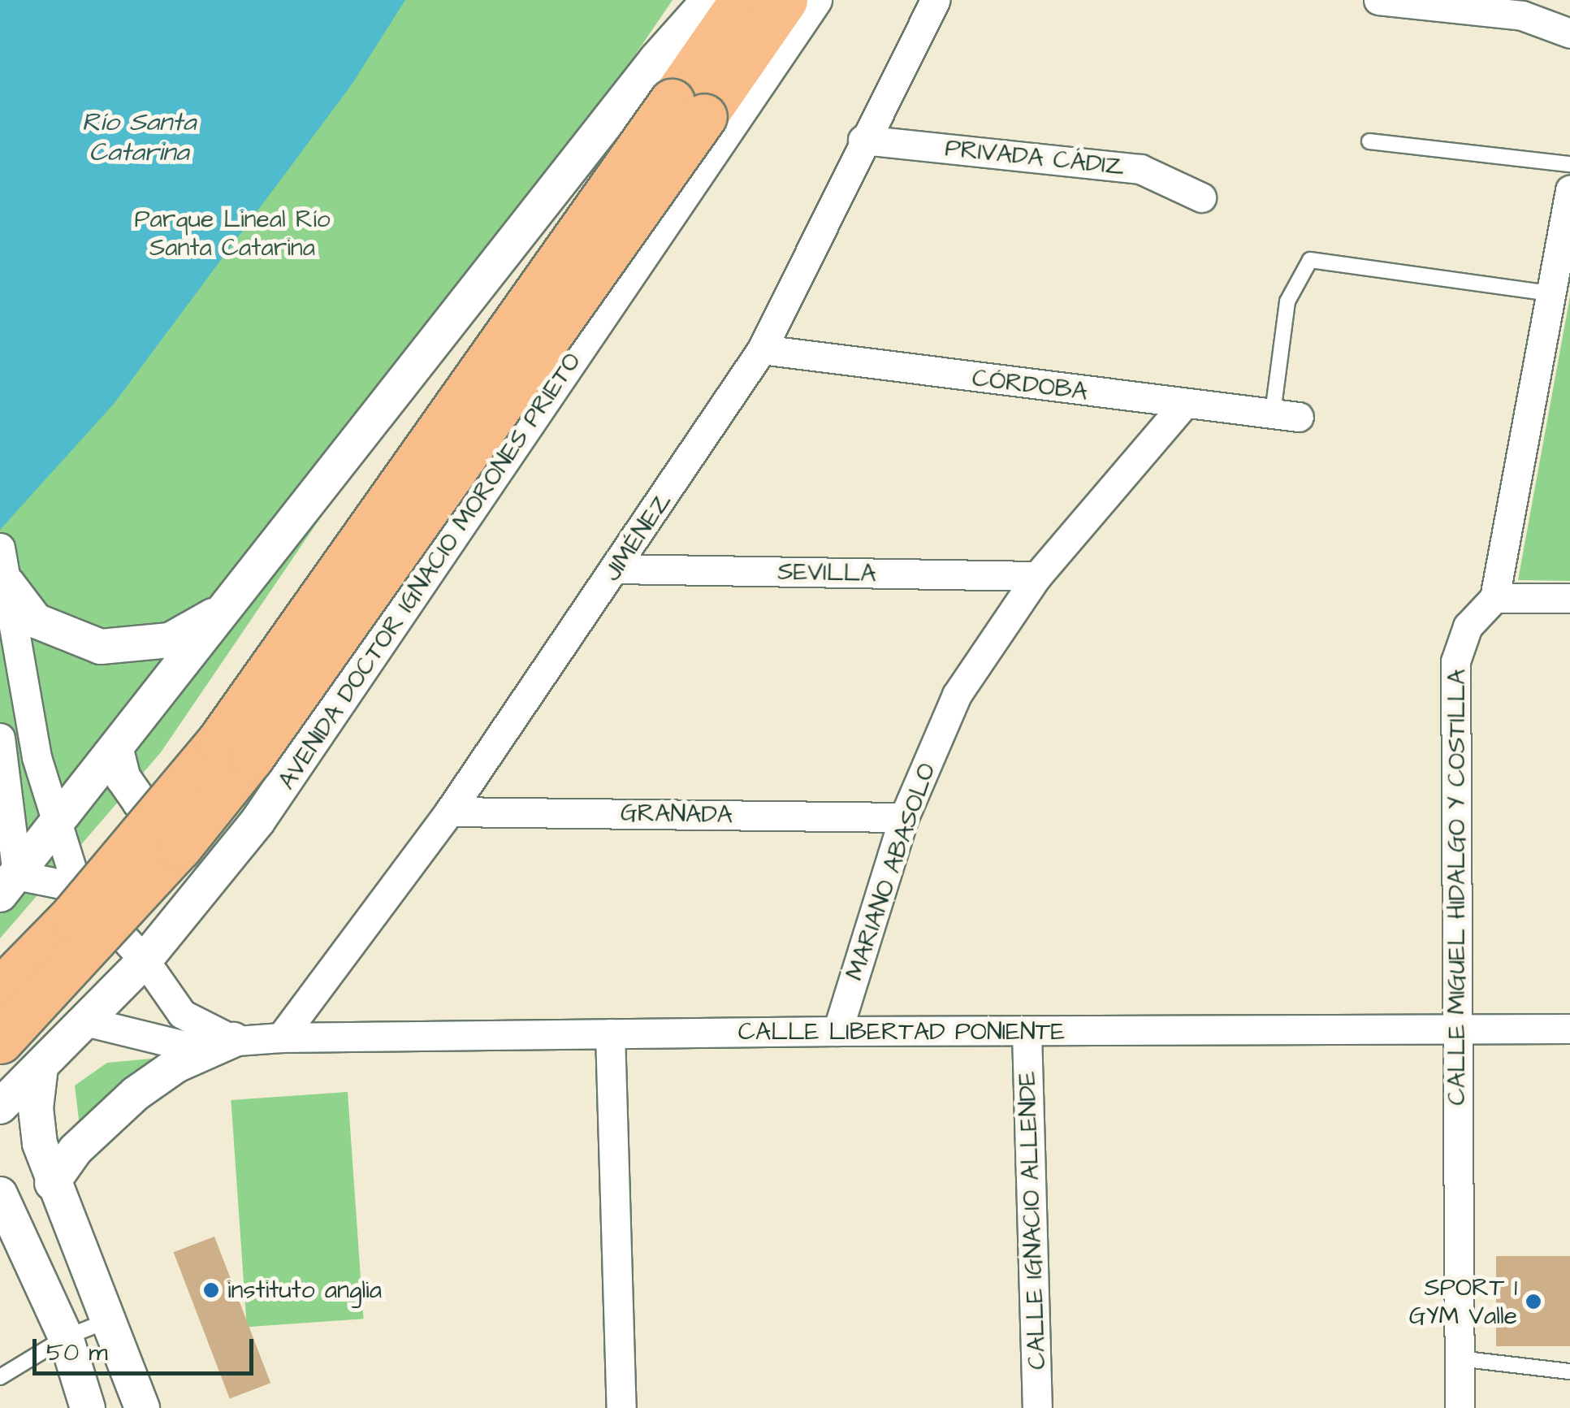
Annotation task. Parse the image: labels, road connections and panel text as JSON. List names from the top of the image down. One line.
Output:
{"streets":{"main road":["AVENIDA DOCTOR IGNACIO MORONES PRIETO"],"street":["PRIVADA CÁDIZ","CÓRDOBA","JIMÉNEZ","SEVILLA","GRANADA","MARIANO ABASOLO","CALLE MIGUEL HIDALGO Y COSTILLA","CALLE LIBERTAD PONIENTE","CALLE IGNACIO ALLENDE"]},"crossings":[["PRIVADA CÁDIZ","JIMÉNEZ"],["CÓRDOBA","JIMÉNEZ"],["CÓRDOBA","MARIANO ABASOLO"],["JIMÉNEZ","SEVILLA"],["JIMÉNEZ","GRANADA"],["JIMÉNEZ","CALLE LIBERTAD PONIENTE"],["AVENIDA DOCTOR IGNACIO MORONES PRIETO","CALLE LIBERTAD PONIENTE"],["SEVILLA","MARIANO ABASOLO"],["GRANADA","MARIANO ABASOLO"],["MARIANO ABASOLO","CALLE LIBERTAD PONIENTE"],["CALLE MIGUEL HIDALGO Y COSTILLA","CALLE LIBERTAD PONIENTE"],["CALLE LIBERTAD PONIENTE","CALLE IGNACIO ALLENDE"]],"water":["Río Santa Catarina"],"parks":["Parque Lineal Río Santa Catarina"],"places":["instituto anglia","SPORT 1 GYM Valle"],"scale_bar":"50 m"}
